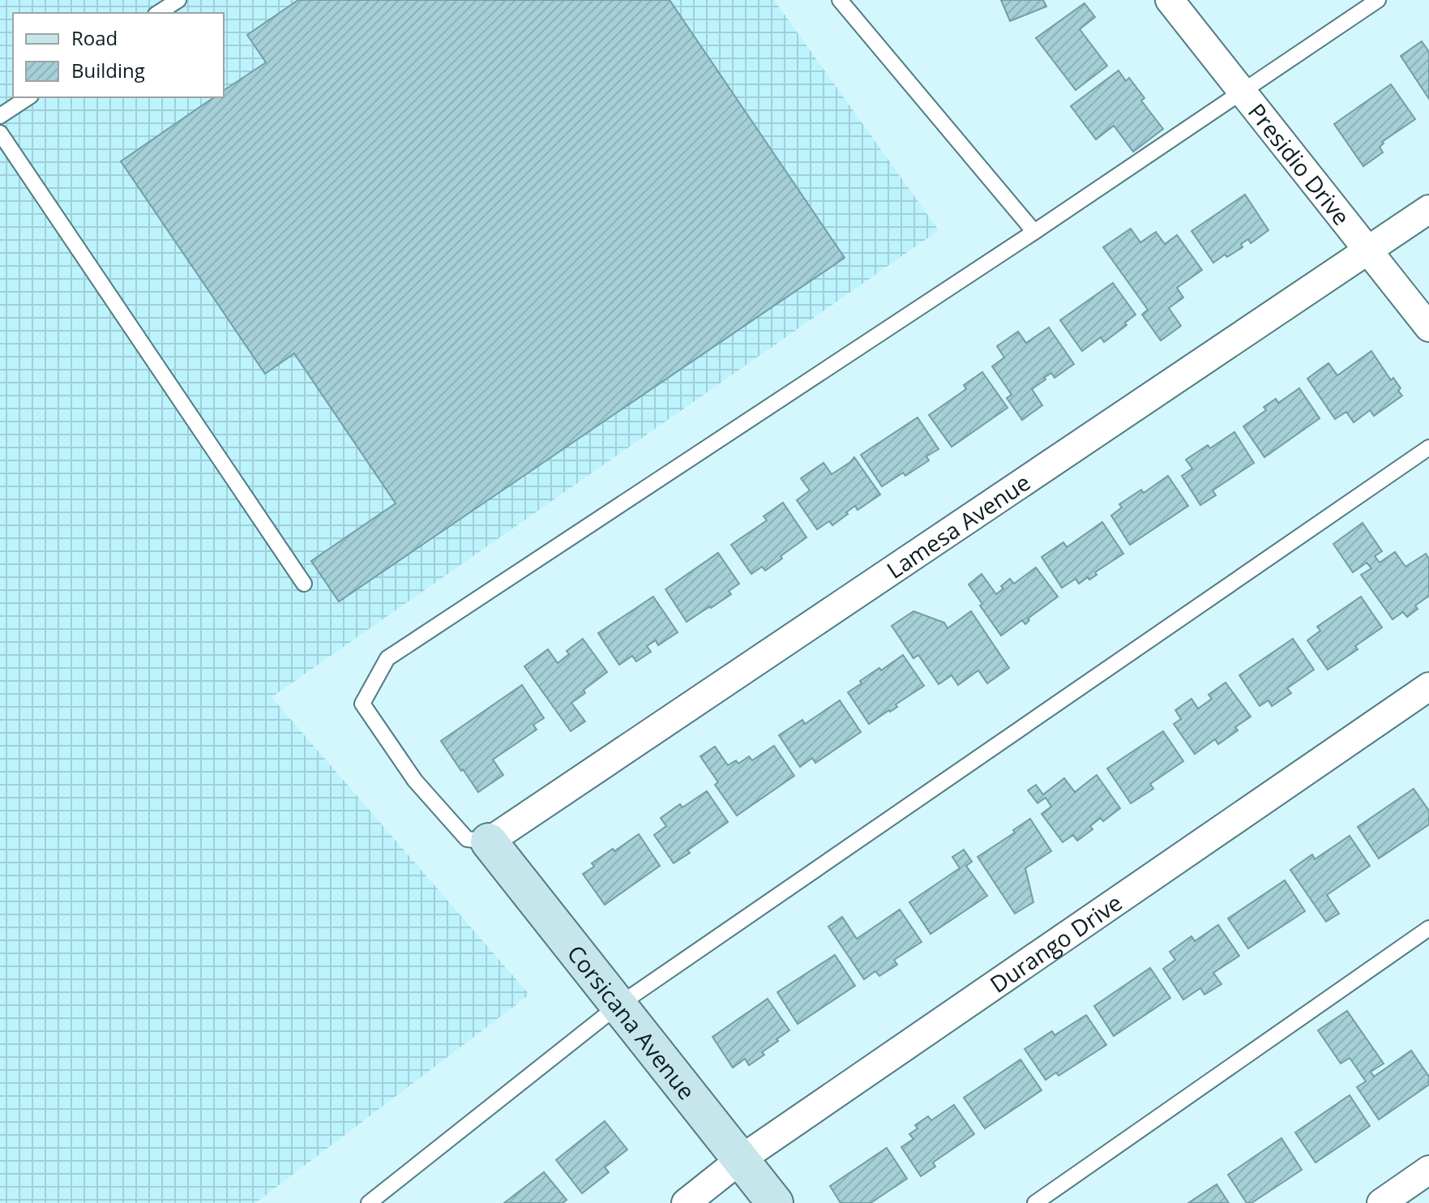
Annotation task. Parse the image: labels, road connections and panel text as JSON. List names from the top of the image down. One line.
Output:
{"streets":{"street":["Presidio Drive","Lamesa Avenue","Durango Drive","Corsicana Avenue"]},"crossings":[["Presidio Drive","Lamesa Avenue"],["Lamesa Avenue","Corsicana Avenue"],["Durango Drive","Corsicana Avenue"]],"legend":["Road","Building"]}
